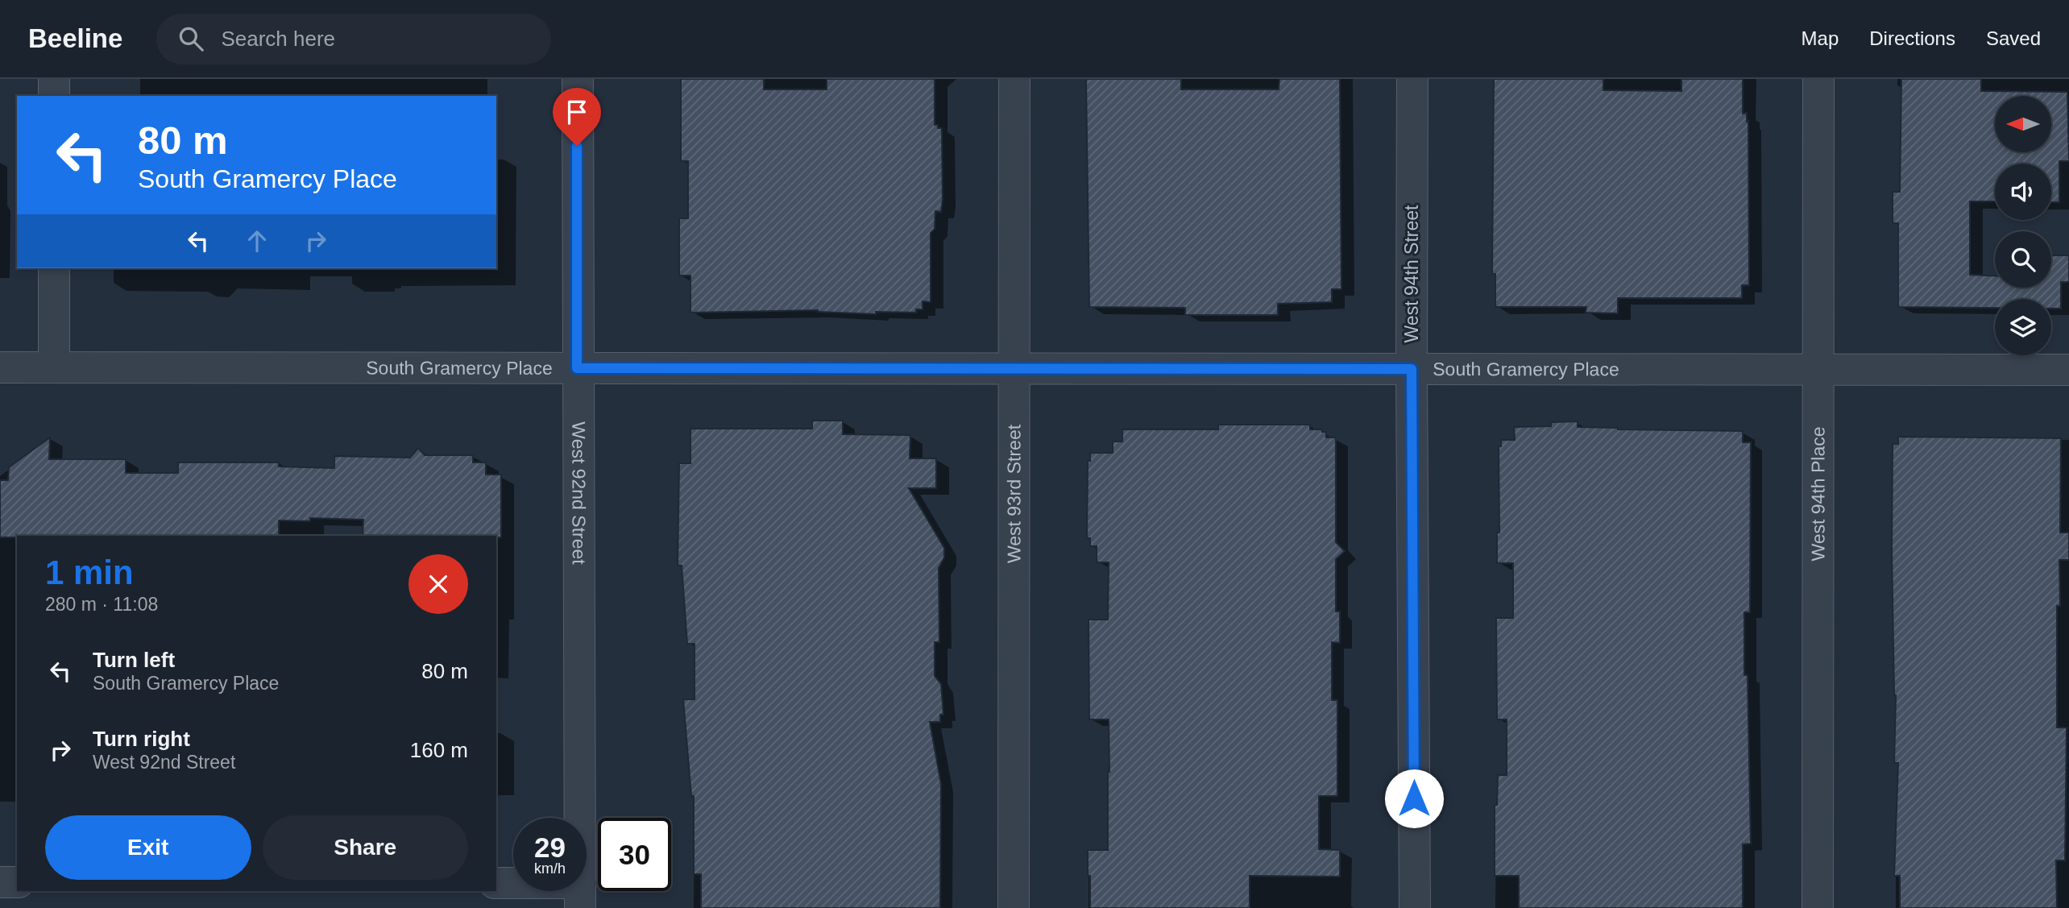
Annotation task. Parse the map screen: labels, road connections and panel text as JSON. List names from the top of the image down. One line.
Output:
{"streets":{"street":["West 94th Street","South Gramercy Place","West 94th Place","West 92nd Street","West 93rd Street"]},"crossings":[["West 94th Street","South Gramercy Place"],["South Gramercy Place","West 94th Place"],["South Gramercy Place","West 92nd Street"],["South Gramercy Place","West 93rd Street"]],"north":"left","page":{"header":"Beeline","search":"Search here","nav":["Map","Directions","Saved"],"turn":["80 m","South Gramercy Place"],"heading":["1 min","280 m · 11:08"],"list":[{"name":"Turn left","note":"South Gramercy Place","value":"80 m"},{"name":"Turn right","note":"West 92nd Street","value":"160 m"}],"buttons":["Exit","Share"],"speed":"29 km/h","limit":"30"}}
